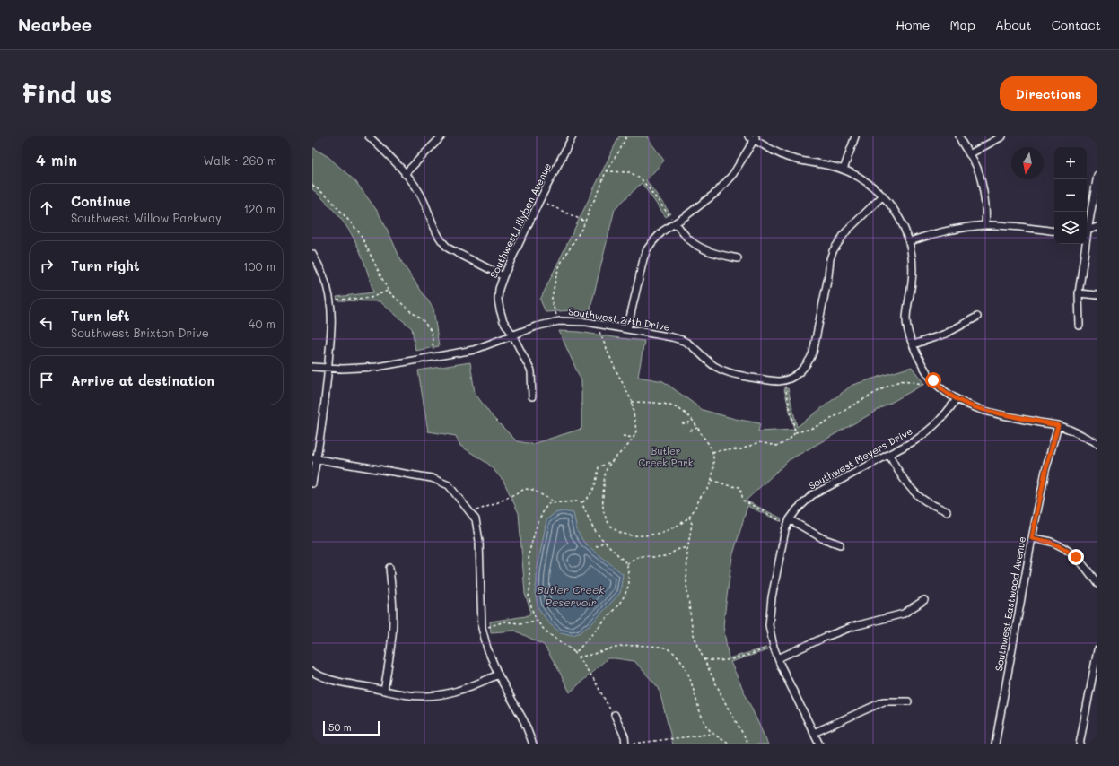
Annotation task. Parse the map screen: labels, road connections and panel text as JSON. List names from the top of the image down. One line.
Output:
{"streets":{"street":["Southwest Lillyben Avenue","Southwest 27th Drive","Southwest Meyers Drive","Southwest Eastwood Avenue"]},"crossings":[["Southwest Lillyben Avenue","Southwest 27th Drive"]],"water":["Butler Creek Reservoir"],"parks":["Butler Creek Park"],"scale_bar":"50 m","north":"bottom","page":{"header":"Nearbee","nav":["Home","Map","About","Contact"],"buttons":"Directions","title":"Find us","heading":["4 min","Walk · 260 m"],"map_buttons":["+","−"],"list":[["Continue","Southwest Willow Parkway","120 m"],["Turn right","100 m"],["Turn left","Southwest Brixton Drive","40 m"],"Arrive at destination"],"scale":"50 m"}}
